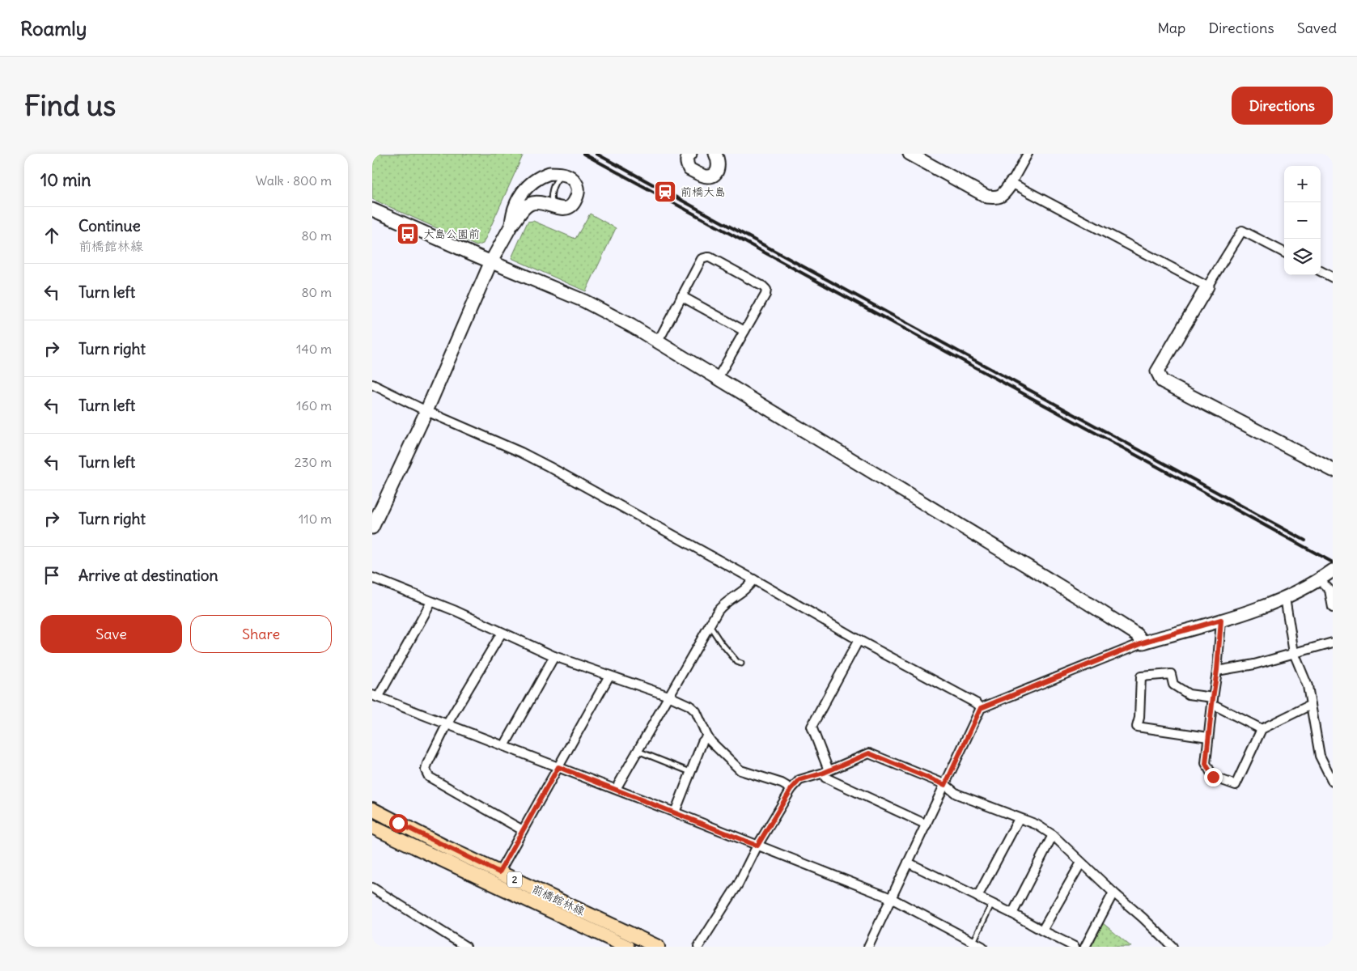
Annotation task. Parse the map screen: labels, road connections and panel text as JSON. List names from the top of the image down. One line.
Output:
{"streets":{"main road":["2","前橋館林線"]},"places":{"station":["前橋大島"],"bus stop":["大島公園前"]},"page":{"header":"Roamly","nav":["Map","Directions","Saved"],"buttons":["Directions",["Save","Share"]],"title":"Find us","heading":["10 min","Walk · 800 m"],"map_buttons":["+","−"],"list":[["Continue","前橋館林線","80 m"],["Turn left","80 m"],["Turn right","140 m"],["Turn left","160 m"],["Turn left","230 m"],["Turn right","110 m"],"Arrive at destination"]}}
